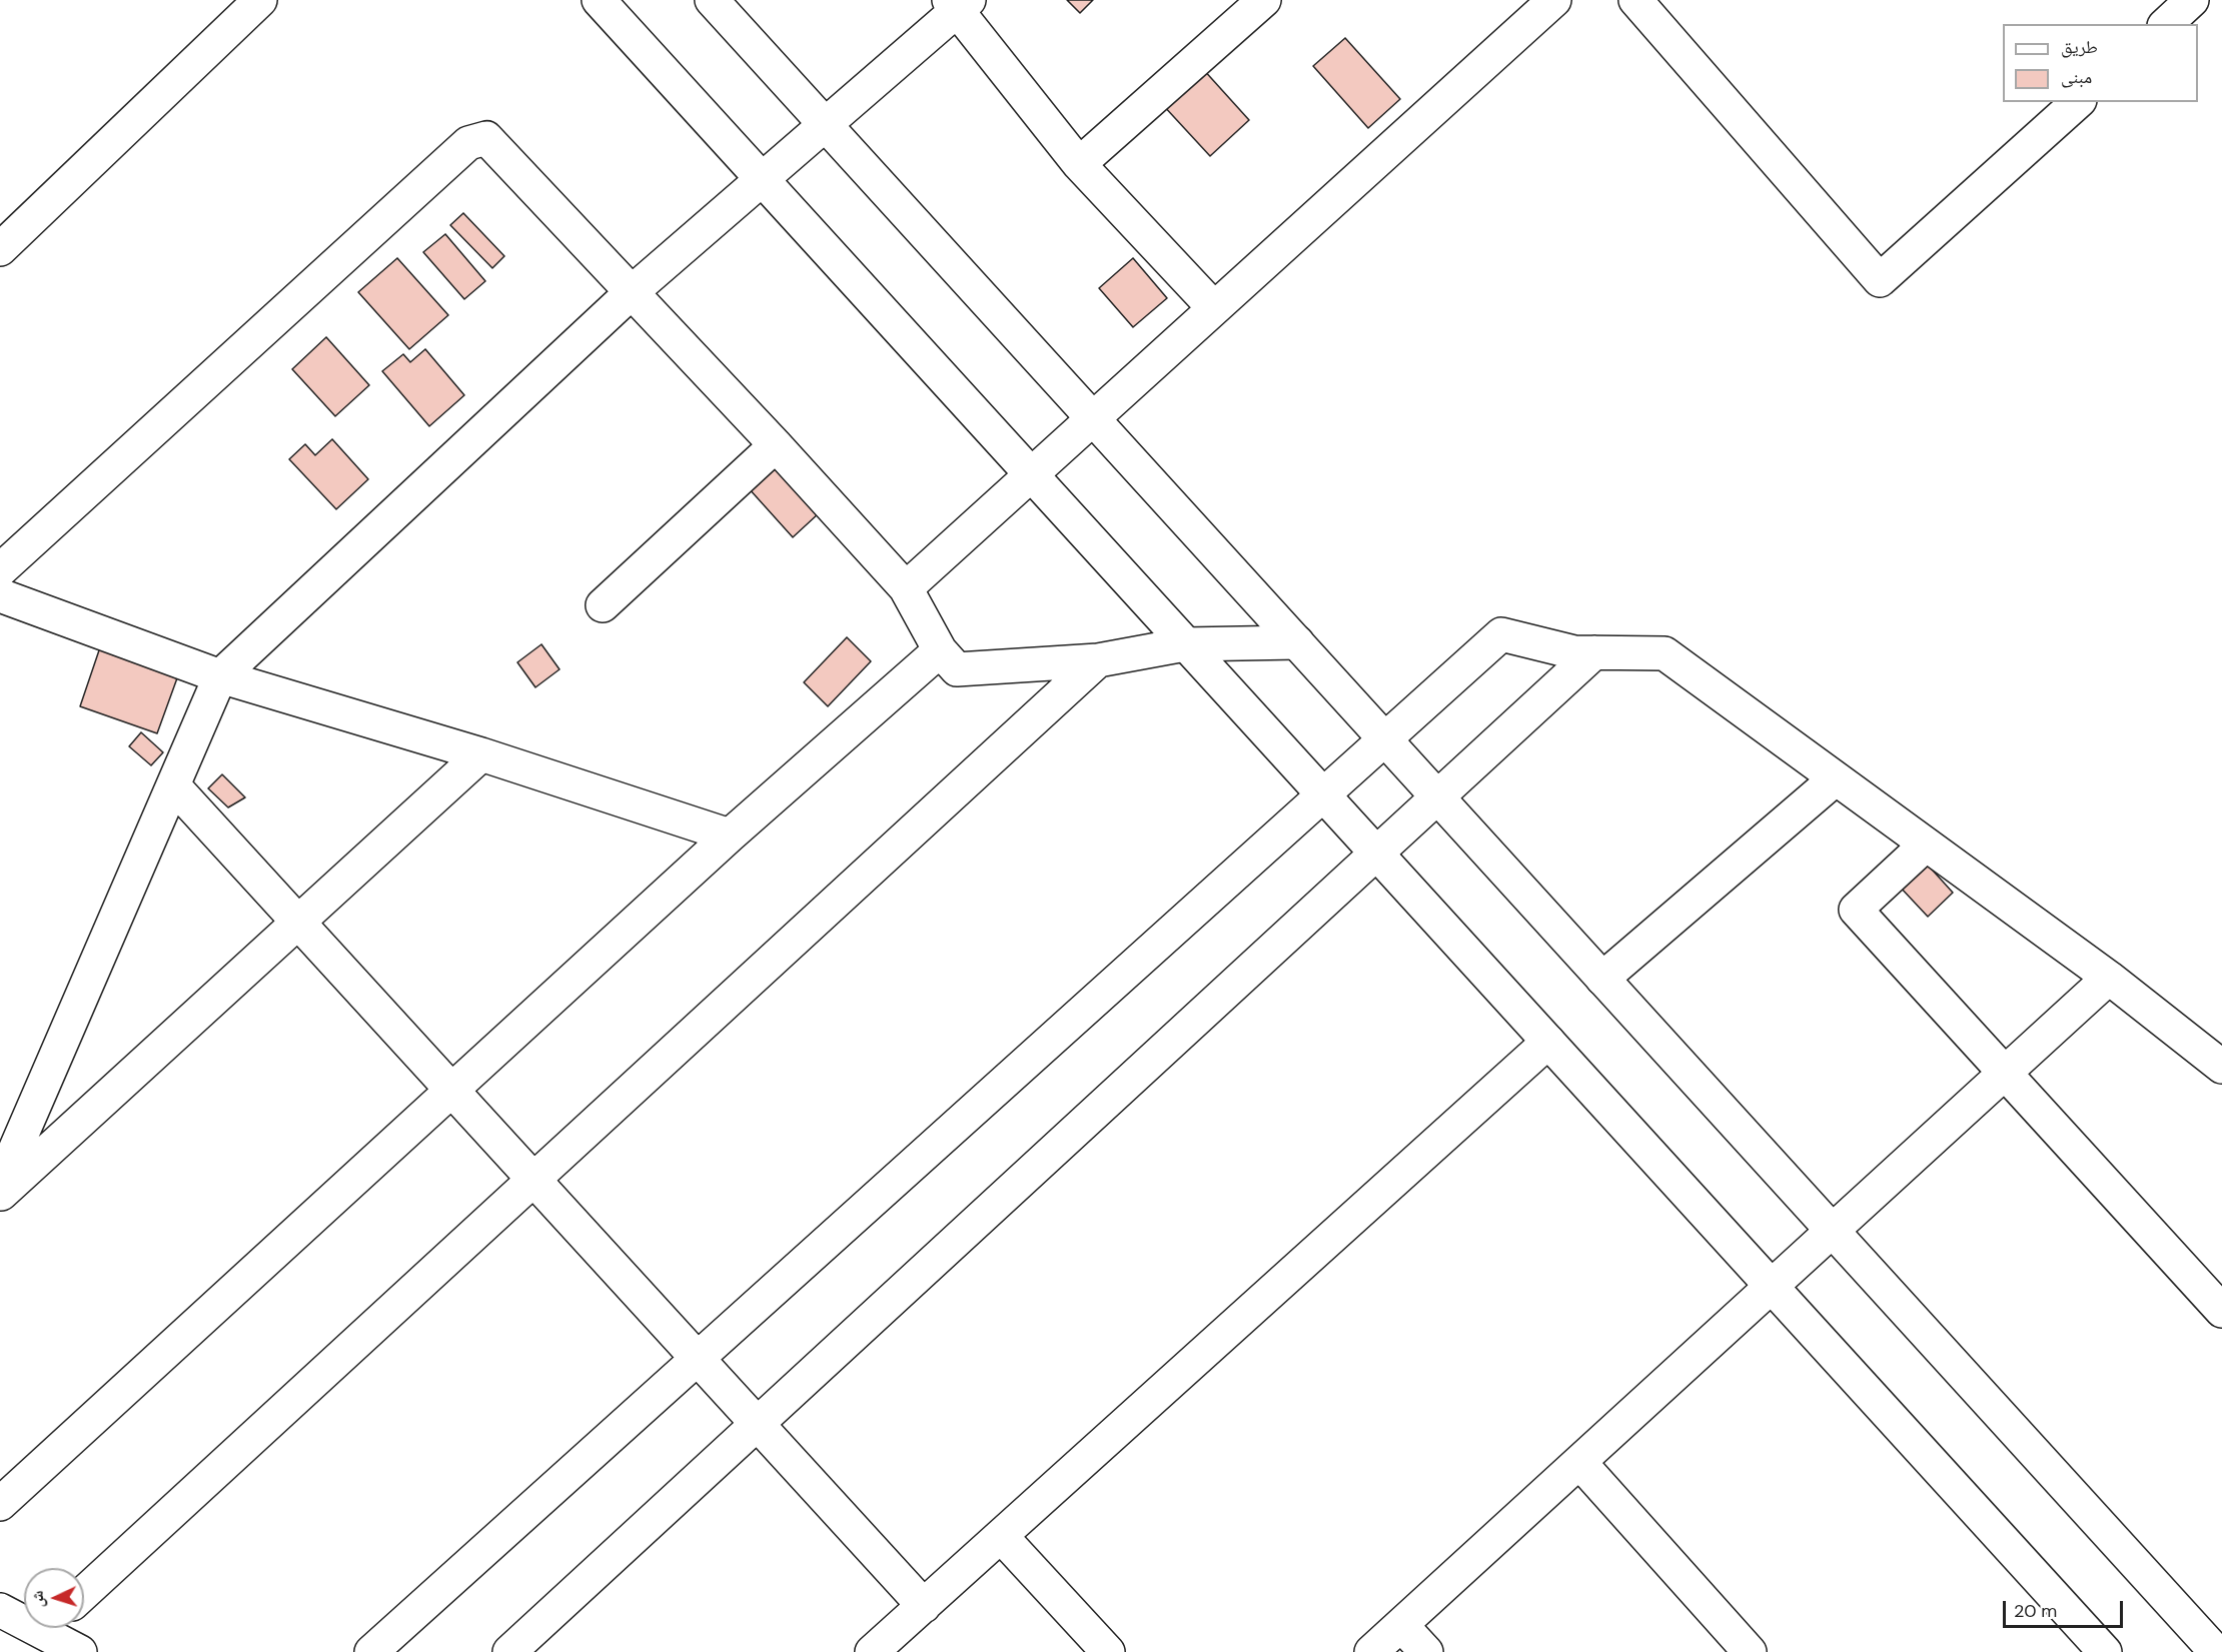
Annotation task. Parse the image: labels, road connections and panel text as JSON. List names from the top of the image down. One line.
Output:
{"legend":["طريق","مبنى"],"scale_bar":"20 m","north":"left"}
